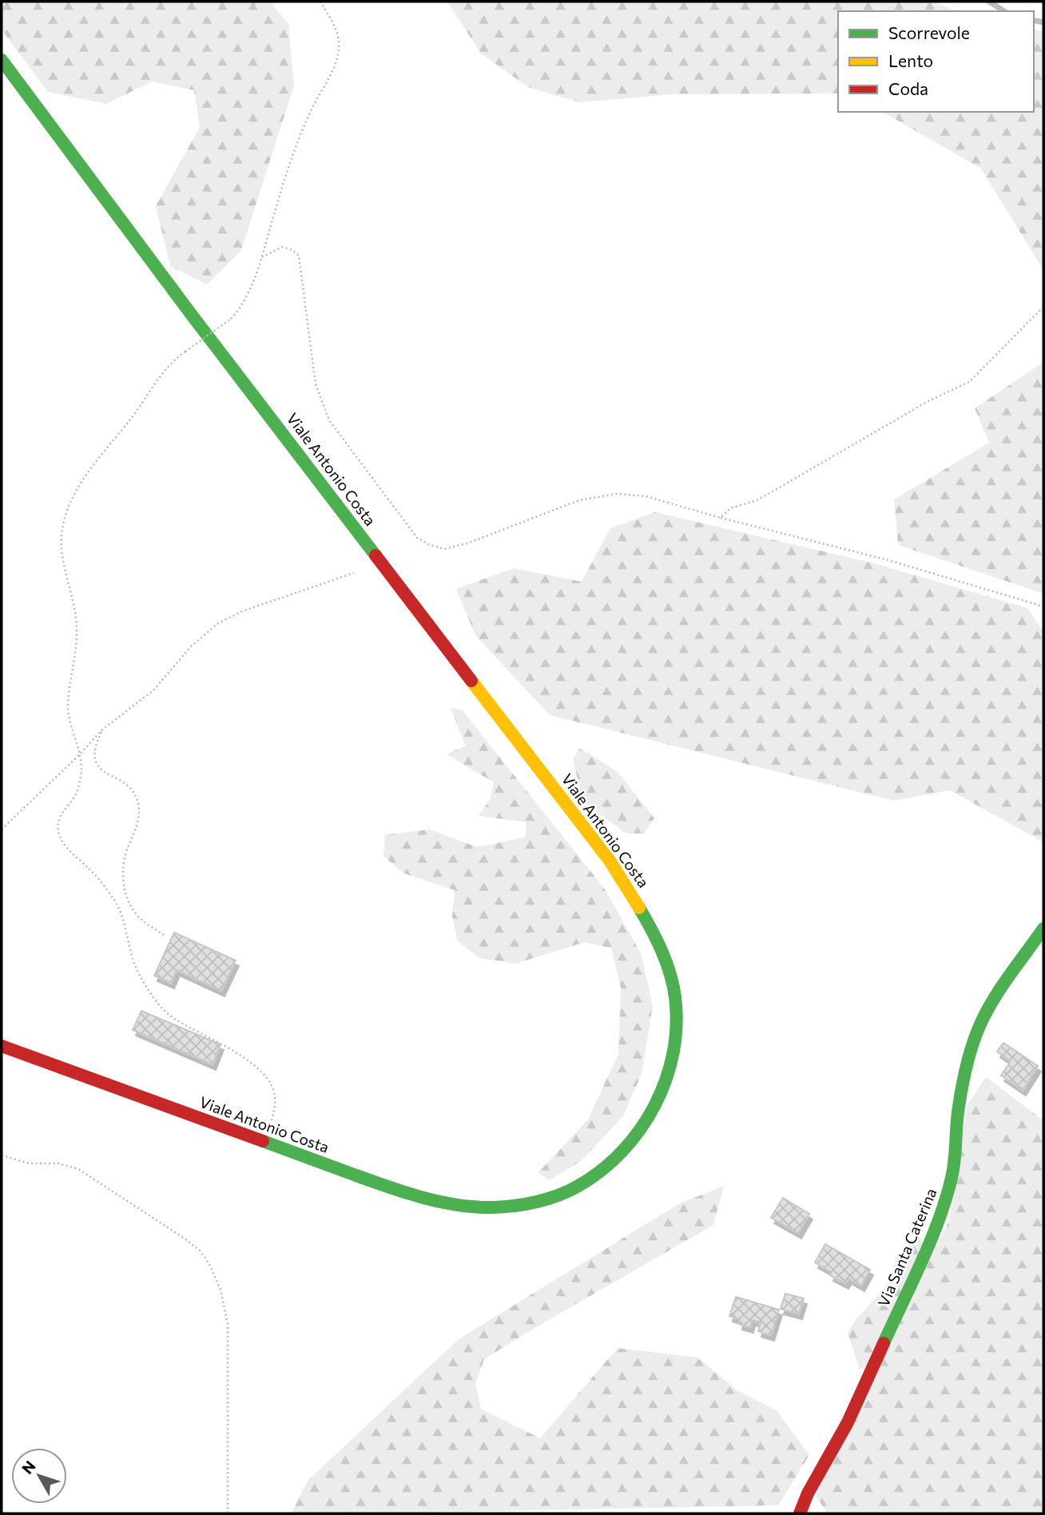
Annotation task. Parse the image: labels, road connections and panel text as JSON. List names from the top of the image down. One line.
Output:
{"streets":{"main road":["Viale Antonio Costa","Via Santa Caterina"]},"legend":["Scorrevole","Lento","Coda"],"north":"top left"}
